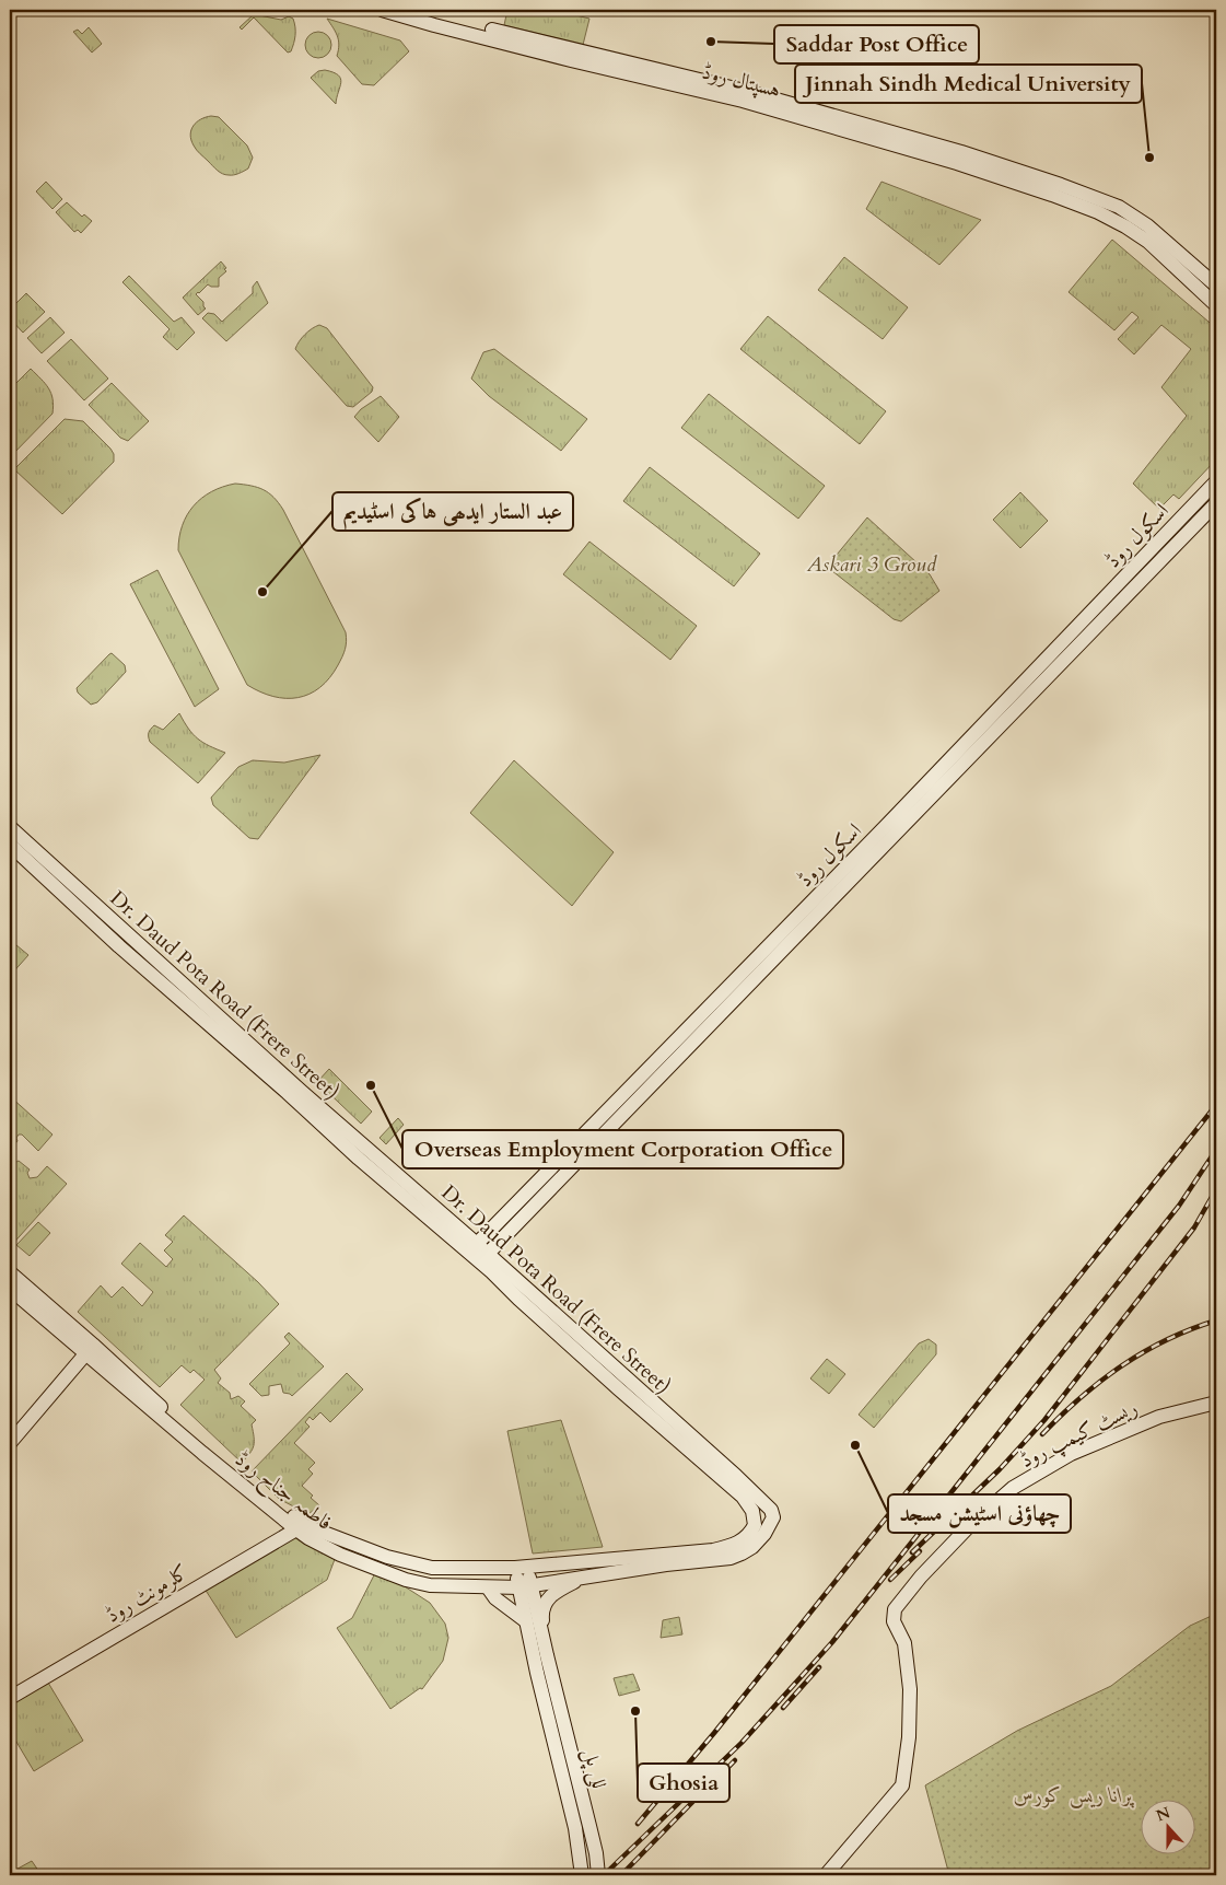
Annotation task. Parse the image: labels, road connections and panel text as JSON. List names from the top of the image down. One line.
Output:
{"streets":{"main road":["ہسپتال روڈ","اسکول روڈ","Dr. Daud Pota Road (Frere Street)","ریسٹ کیمپ روڈ","فاطمہ جناح روڈ","کلرمونٹ روڈ","للی پل"]},"crossings":[["اسکول روڈ","Dr. Daud Pota Road (Frere Street)"],["Dr. Daud Pota Road (Frere Street)","فاطمہ جناح روڈ"],["فاطمہ جناح روڈ","کلرمونٹ روڈ"]],"parks":["Askari 3 Groud","پرانا ریس کورس"],"places":["Saddar Post Office","Jinnah Sindh Medical University","عبد الستار ایدھی ہاکی اسٹیدیم","Overseas Employment Corporation Office","چھاؤنی اسٹیشن مسجد","Ghosia"],"north":"top"}
